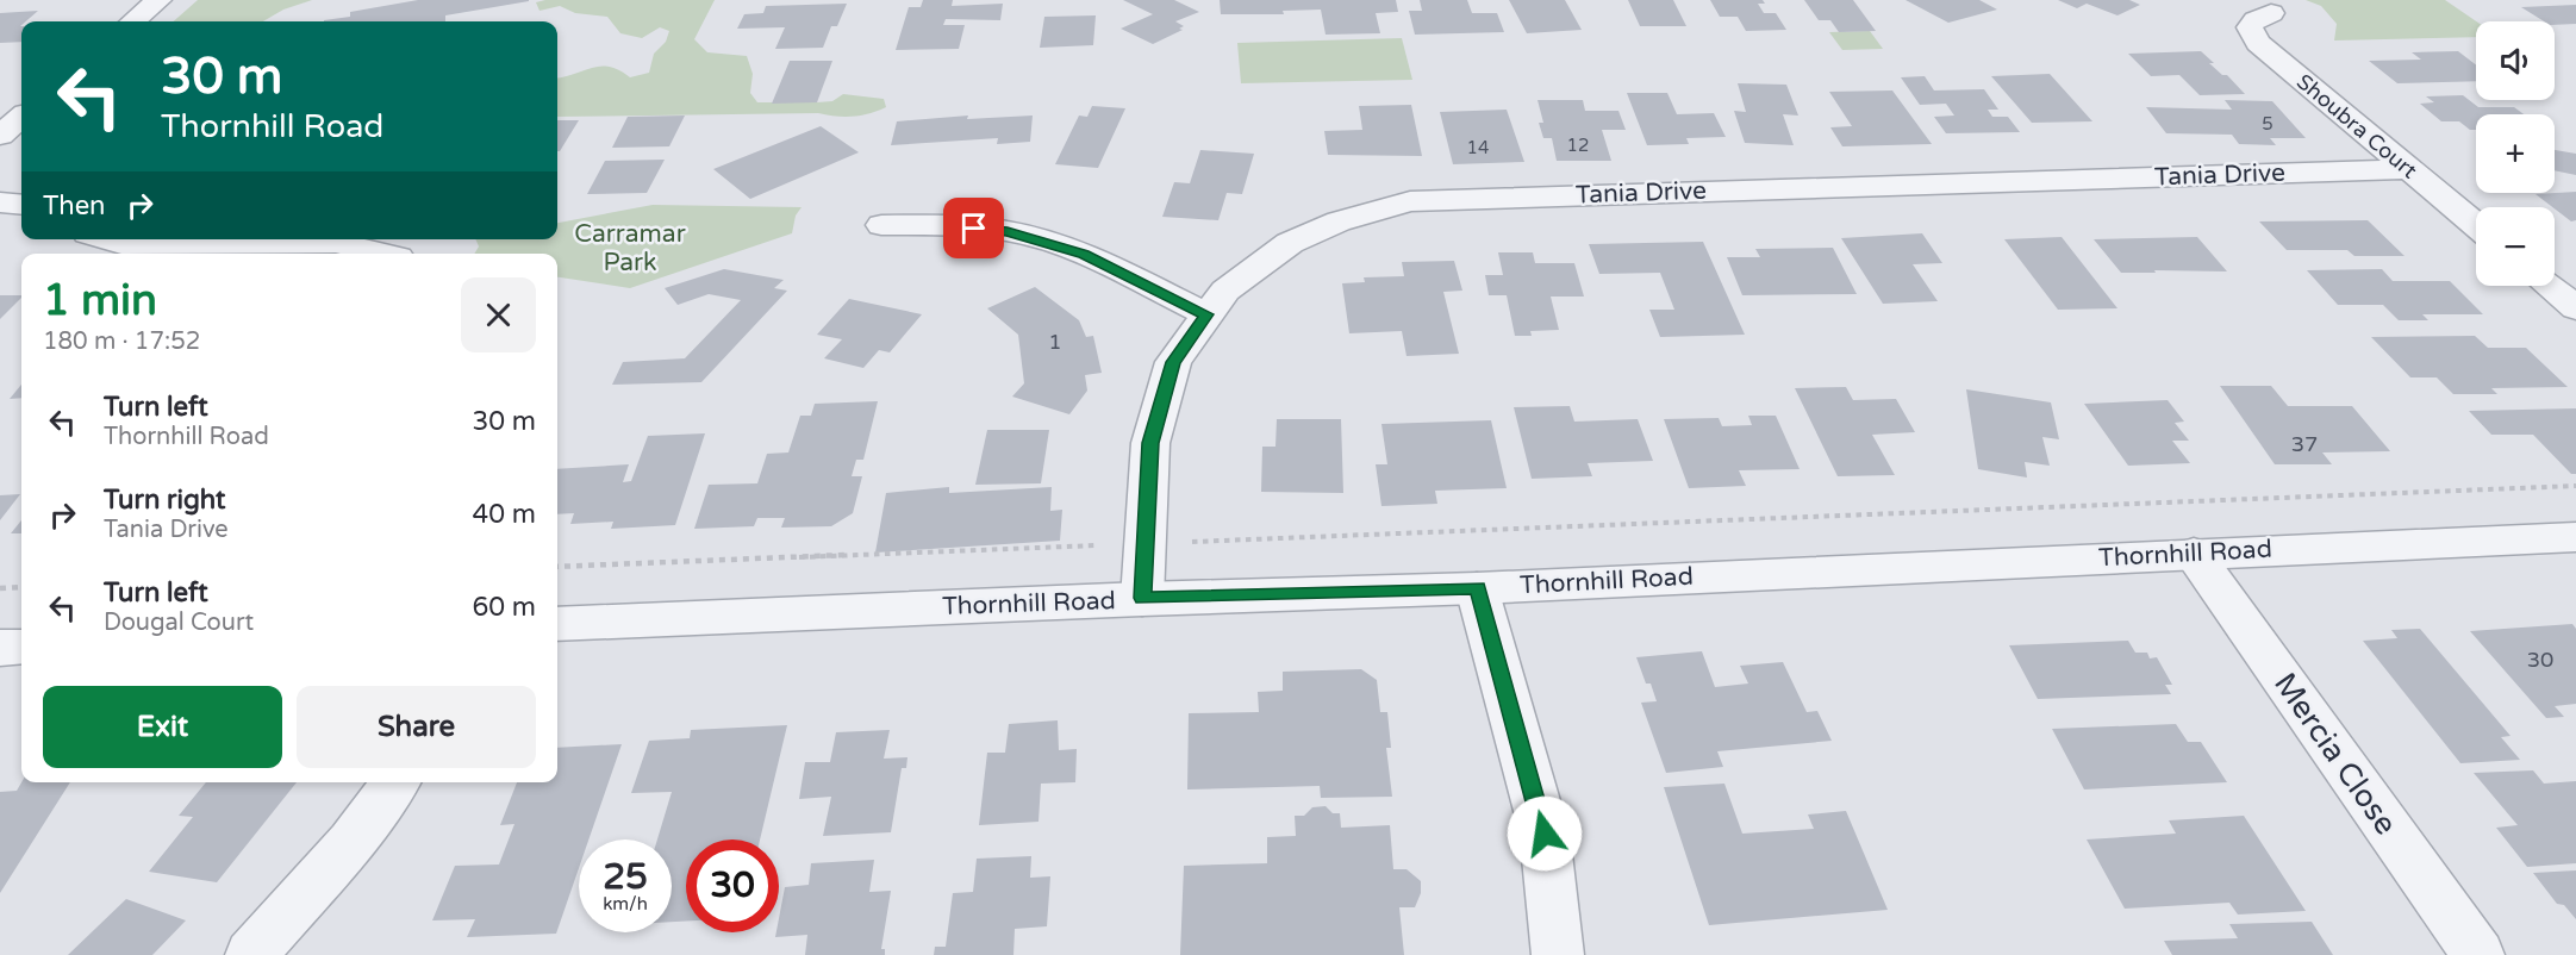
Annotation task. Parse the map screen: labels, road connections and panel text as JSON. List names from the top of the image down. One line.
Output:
{"streets":{"street":["Shoubra Court","Tania Drive","Thornhill Road","Mercia Close"]},"crossings":[["Shoubra Court","Tania Drive"],["Tania Drive","Thornhill Road"],["Thornhill Road","Mercia Close"]],"parks":["Carramar Park"],"house_numbers":["5","12","14","1","37","30"],"page":{"map_buttons":["+","−"],"turn":["30 m","Thornhill Road"],"then":"Then","heading":["1 min","180 m · 17:52"],"list":[{"name":"Turn left","note":"Thornhill Road","value":"30 m"},{"name":"Turn right","note":"Tania Drive","value":"40 m"},{"name":"Turn left","note":"Dougal Court","value":"60 m"}],"buttons":["Exit","Share"],"speed":"25 km/h","limit":"30"}}
